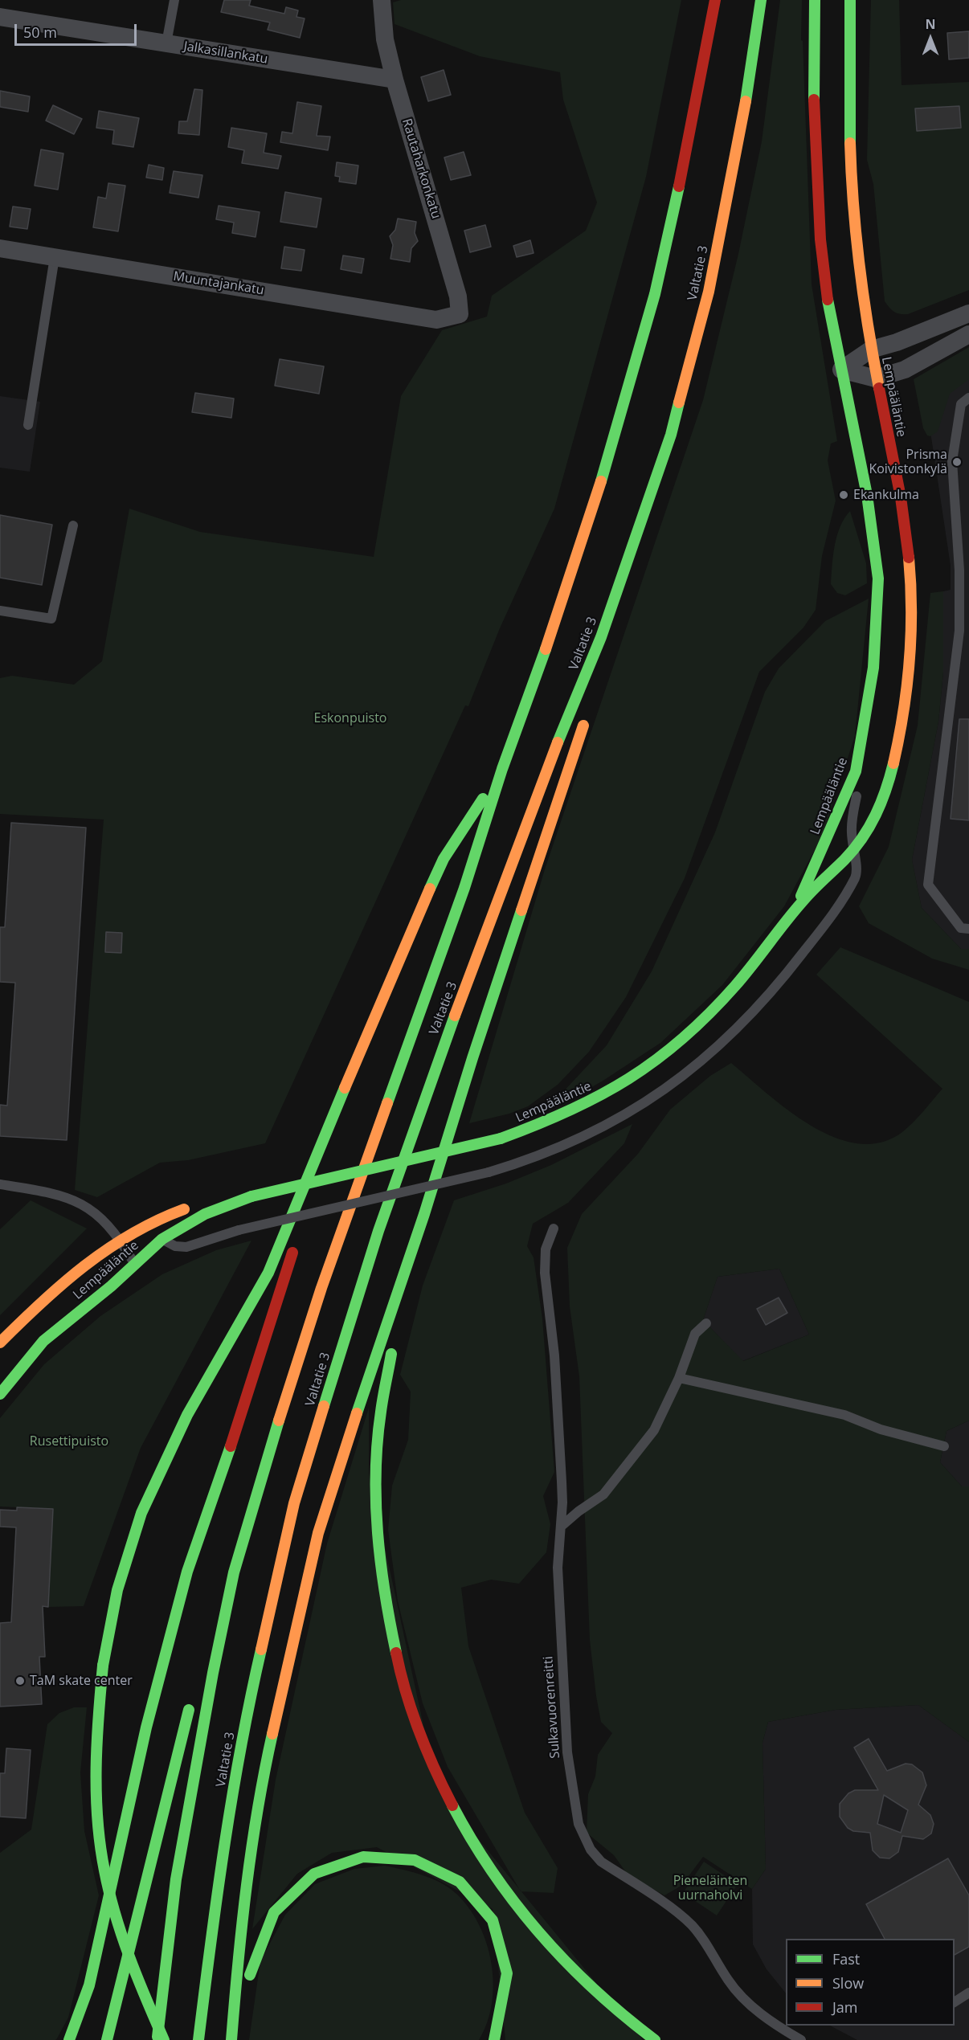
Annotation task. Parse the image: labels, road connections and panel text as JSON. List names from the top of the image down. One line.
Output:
{"streets":{"main road":["Valtatie 3","Lempääläntie"],"street":["Jalkasillankatu","Rautaharkonkatu","Muuntajankatu"],"lane":["Sulkavuorenreitti"]},"crossings":[["Jalkasillankatu","Rautaharkonkatu"],["Rautaharkonkatu","Muuntajankatu"]],"parks":["Eskonpuisto","Rusettipuisto","Pieneläinten uurnaholvi"],"places":["Prisma Koivistonkylä","Ekankulma","TaM skate center"],"legend":["Fast","Slow","Jam"],"scale_bar":"50 m","north":"top"}
